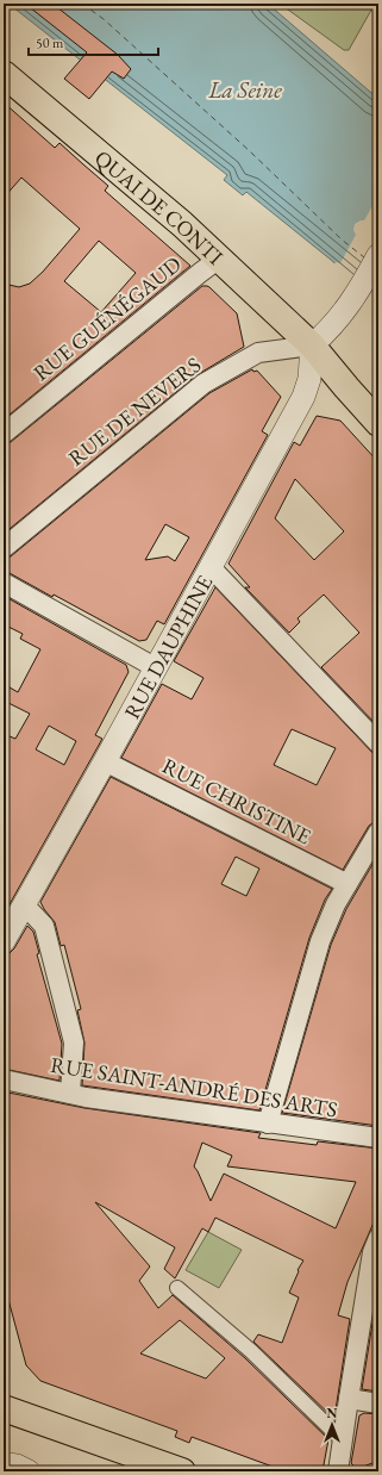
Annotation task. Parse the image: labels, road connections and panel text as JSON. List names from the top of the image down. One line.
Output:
{"streets":{"main road":["QUAI DE CONTI"],"street":["RUE GUÉNÉGAUD","RUE DE NEVERS","RUE DAUPHINE","RUE CHRISTINE","RUE SAINT-ANDRÉ DES ARTS"]},"crossings":[["QUAI DE CONTI","RUE GUÉNÉGAUD"],["QUAI DE CONTI","RUE DE NEVERS"],["QUAI DE CONTI","RUE DAUPHINE"],["RUE DE NEVERS","RUE DAUPHINE"],["RUE DAUPHINE","RUE CHRISTINE"]],"water":["La Seine"],"scale_bar":"50 m","north":"top"}
